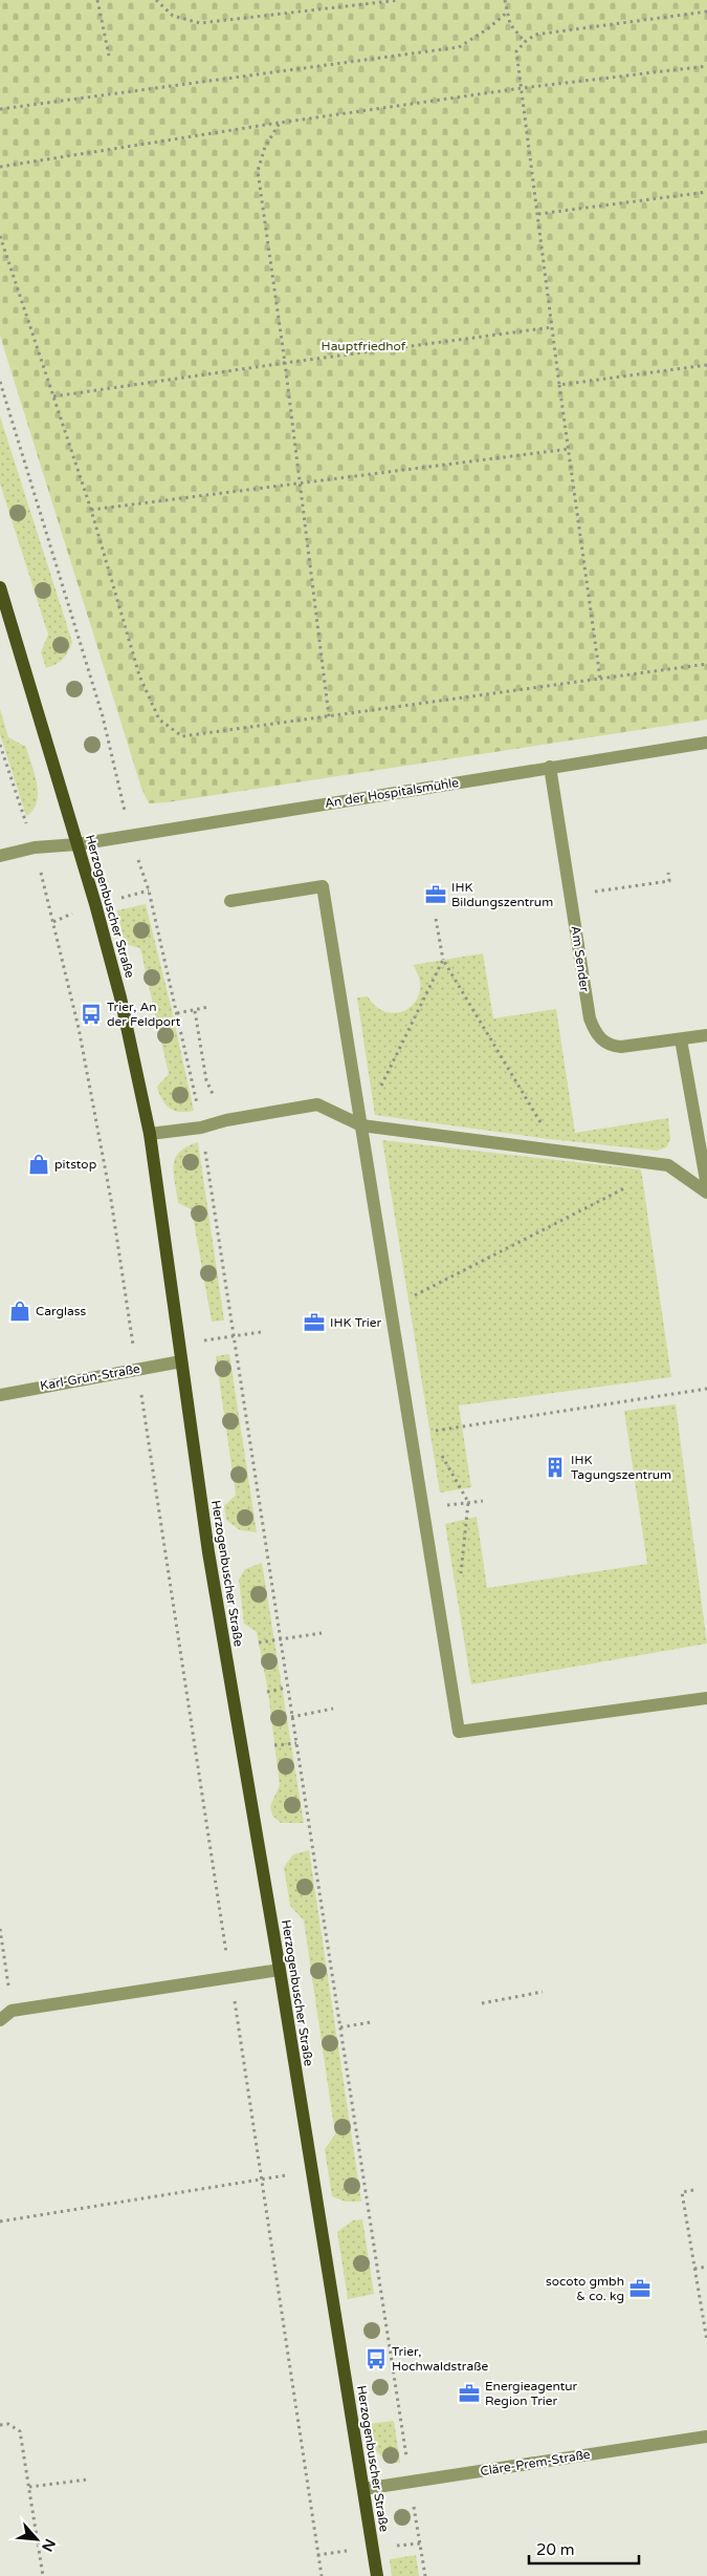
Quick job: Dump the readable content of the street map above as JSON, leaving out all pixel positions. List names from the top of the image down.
{
  "streets": {
    "main road": ["Herzogenbuscher Straße"],
    "street": [
      "An der Hospitalsmühle",
      "Am Sender",
      "Karl-Grün-Straße",
      "Cläre-Prem-Straße"
    ]
  },
  "crossings": [
    ["An der Hospitalsmühle", "Herzogenbuscher Straße"],
    ["An der Hospitalsmühle", "Am Sender"],
    ["Herzogenbuscher Straße", "Karl-Grün-Straße"],
    ["Herzogenbuscher Straße", "Cläre-Prem-Straße"]
  ],
  "parks": ["Hauptfriedhof"],
  "places": {
    "office": [
      "IHK Bildungszentrum",
      "IHK Trier",
      "socoto gmbh & co. kg",
      "Energieagentur Region Trier"
    ],
    "bus stop": ["Trier, An der Feldport", "Trier, Hochwaldstraße"],
    "shop": ["pitstop", "Carglass"],
    "building": ["IHK Tagungszentrum"]
  },
  "scale_bar": "20 m",
  "north": "bottom right"
}
